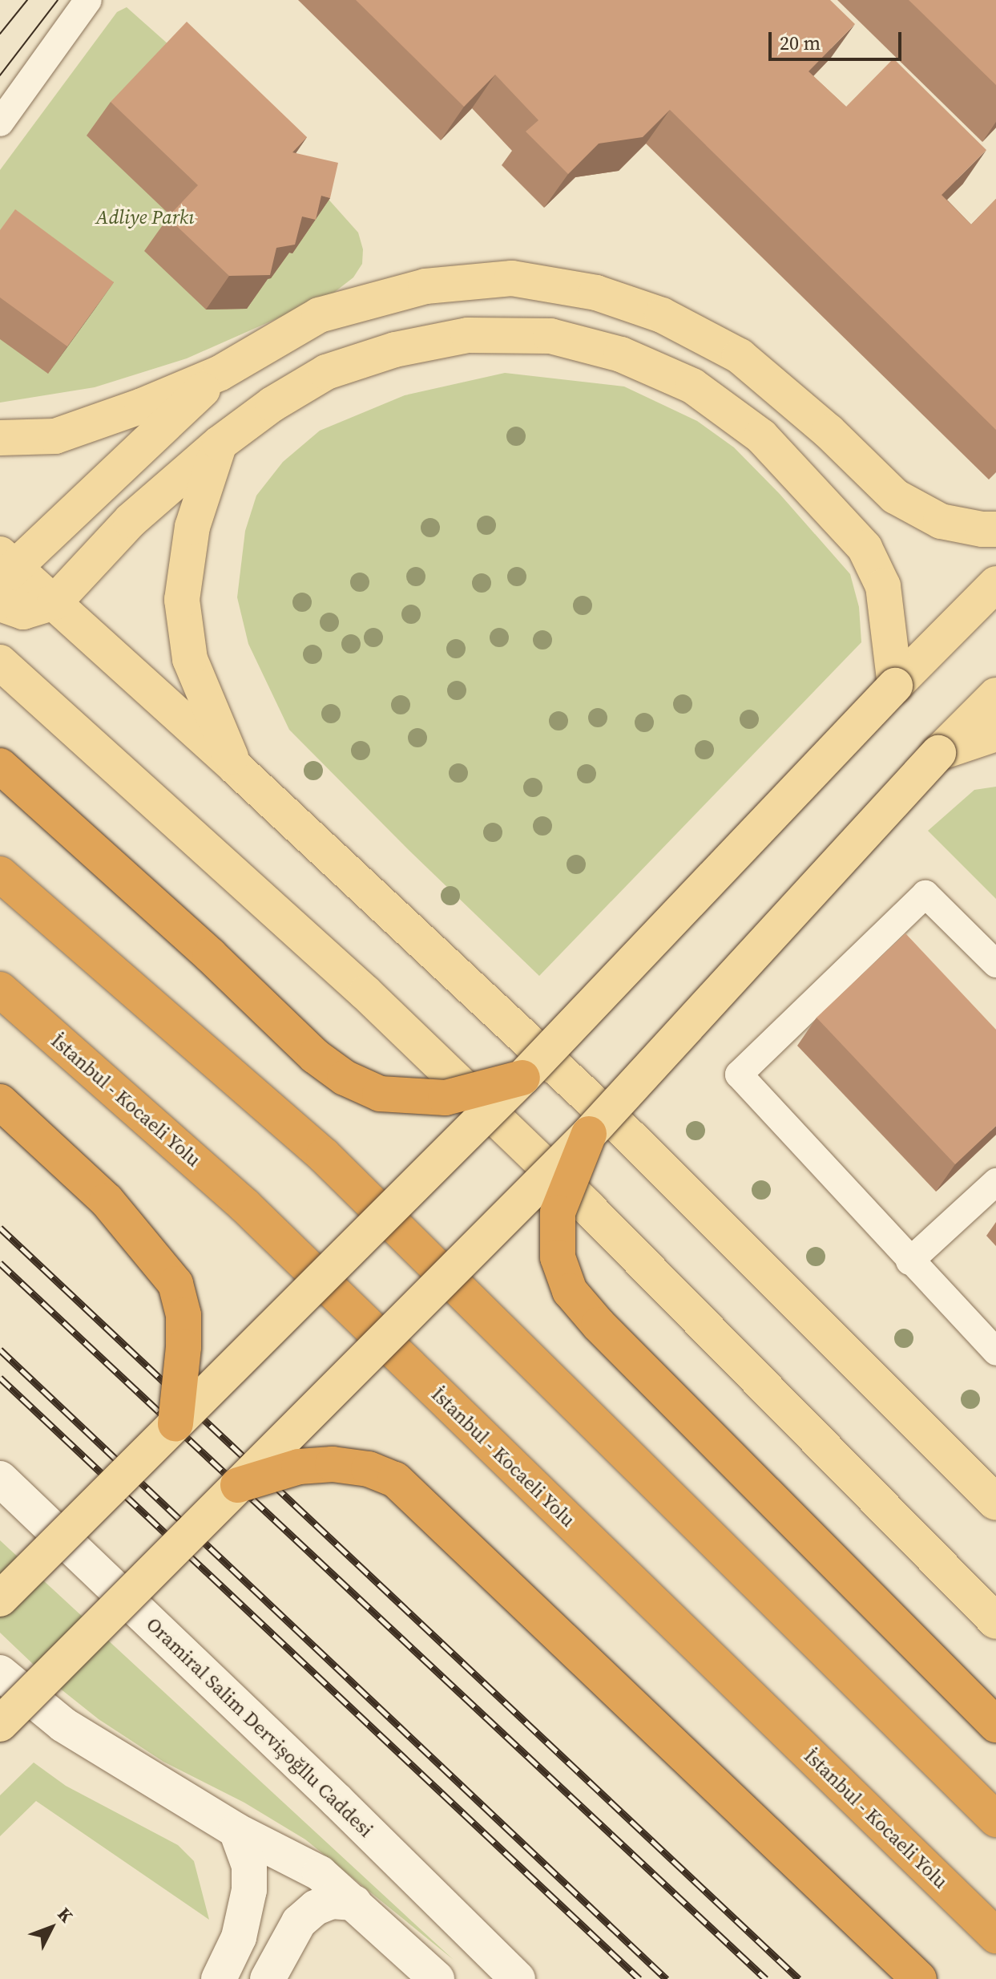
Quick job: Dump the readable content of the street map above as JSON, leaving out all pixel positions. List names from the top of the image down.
{
  "streets": {
    "highway": ["İstanbul - Kocaeli Yolu"],
    "main road": ["Oramiral Salim Dervişoğllu Caddesi"]
  },
  "parks": ["Adliye Parkı"],
  "scale_bar": "20 m",
  "north": "top right"
}
